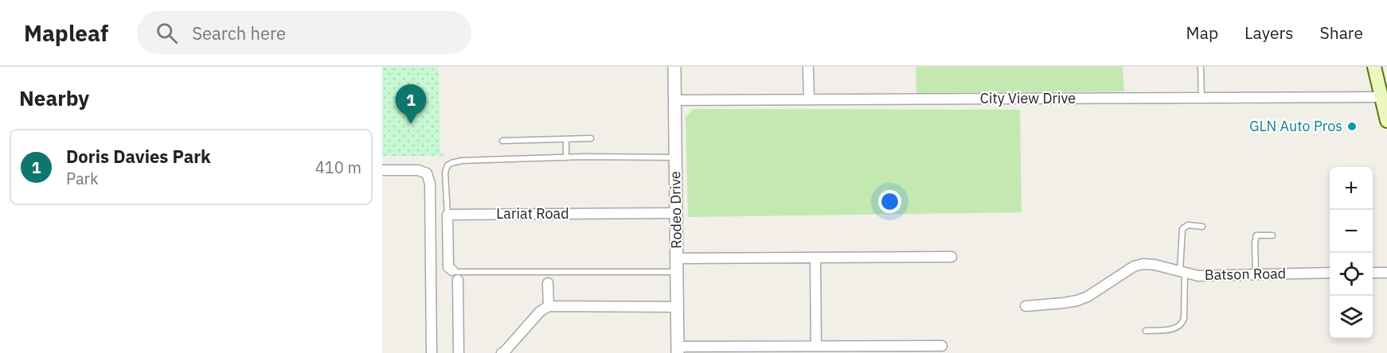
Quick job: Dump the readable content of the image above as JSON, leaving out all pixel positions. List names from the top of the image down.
{
  "streets": {
    "street": [
      "City View Drive",
      "Rodeo Drive",
      "Lariat Road",
      "Batson Road"
    ]
  },
  "crossings": [
    ["City View Drive", "Rodeo Drive"],
    ["Rodeo Drive", "Lariat Road"]
  ],
  "places": ["GLN Auto Pros"],
  "page": {
    "header": "Mapleaf",
    "search": "Search here",
    "nav": ["Map", "Layers", "Share"],
    "heading": "Nearby",
    "pins": "1",
    "list": [
      {
        "mark": "1",
        "name": "Doris Davies Park",
        "note": "Park",
        "value": "410 m"
      }
    ],
    "map_buttons": ["+", "−"]
  }
}
